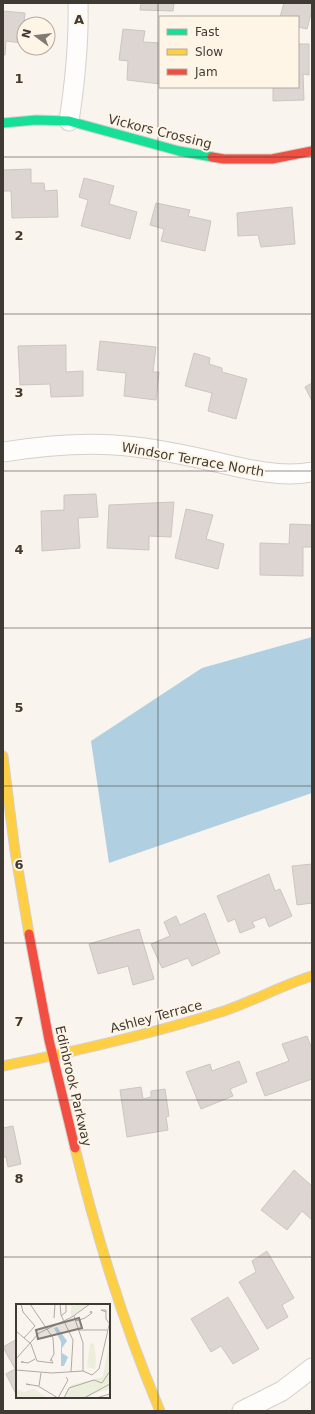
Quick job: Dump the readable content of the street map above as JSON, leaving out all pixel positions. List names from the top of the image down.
{
  "streets": {
    "street": [
      "Vickors Crossing",
      "Windsor Terrace North",
      "Ashley Terrace",
      "Edinbrook Parkway"
    ]
  },
  "crossings": [
    ["Ashley Terrace", "Edinbrook Parkway"]
  ],
  "legend": ["Fast", "Slow", "Jam"],
  "north": "left",
  "grid": {
    "columns": ["A"],
    "rows": [
      "1",
      "2",
      "3",
      "4",
      "5",
      "6",
      "7",
      "8"
    ]
  }
}
